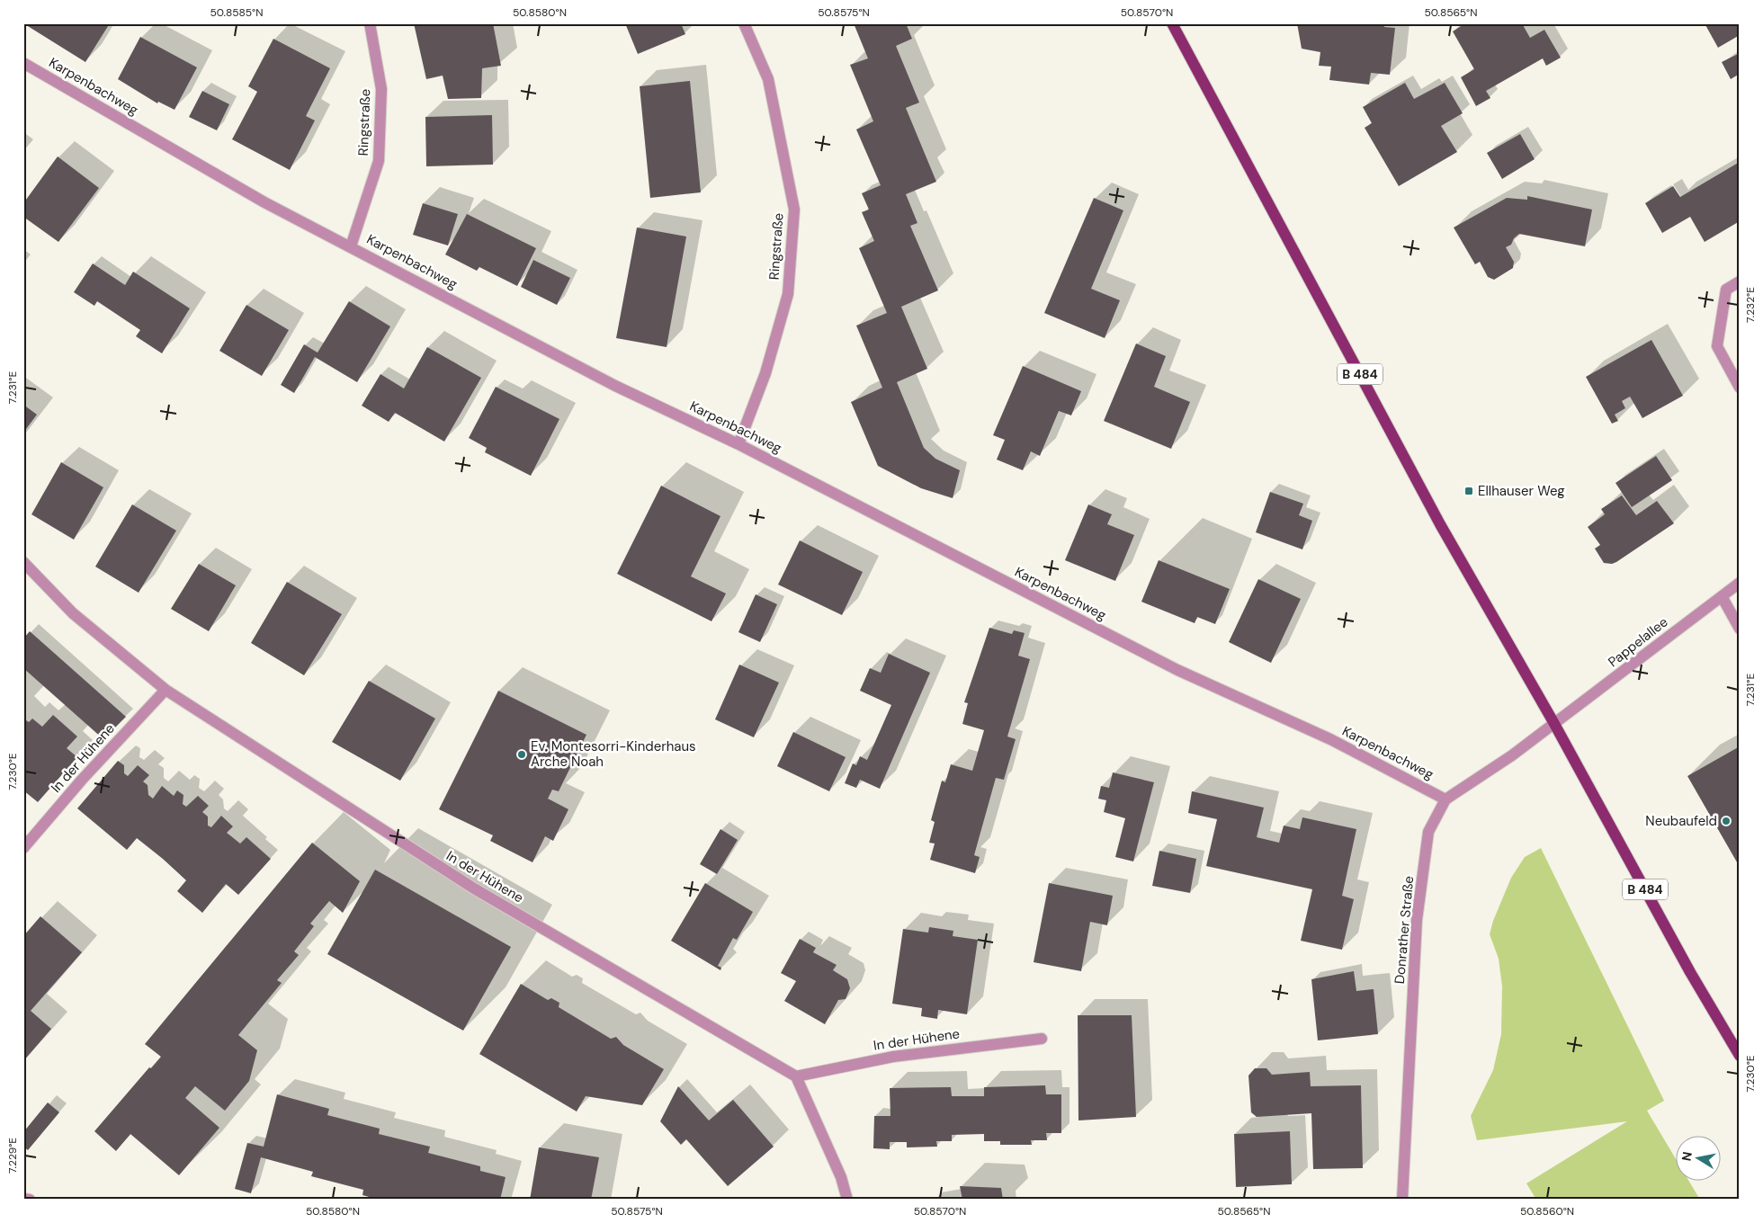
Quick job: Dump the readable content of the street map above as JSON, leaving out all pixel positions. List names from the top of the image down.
{
  "streets": {
    "main road": ["B 484"],
    "street": [
      "Karpenbachweg",
      "Ringstraße",
      "Pappelallee",
      "In der Hühene",
      "Donrather Straße"
    ]
  },
  "crossings": [
    ["Karpenbachweg", "Ringstraße"],
    ["Karpenbachweg", "Donrather Straße"],
    ["B 484", "Pappelallee"],
    ["B 484", "Donrather Straße"],
    ["Pappelallee", "Donrather Straße"]
  ],
  "places": {
    "transit": ["Ellhauser Weg"],
    "other": ["Ev. Montesorri-Kinderhaus Arche Noah", "Neubaufeld"]
  },
  "north": "left",
  "coordinates": [
    "50.8585°N",
    "50.8580°N",
    "50.8575°N",
    "50.8570°N",
    "50.8565°N",
    "7.232°E",
    "7.231°E",
    "7.230°E",
    "7.229°E",
    "50.8560°N"
  ]
}
